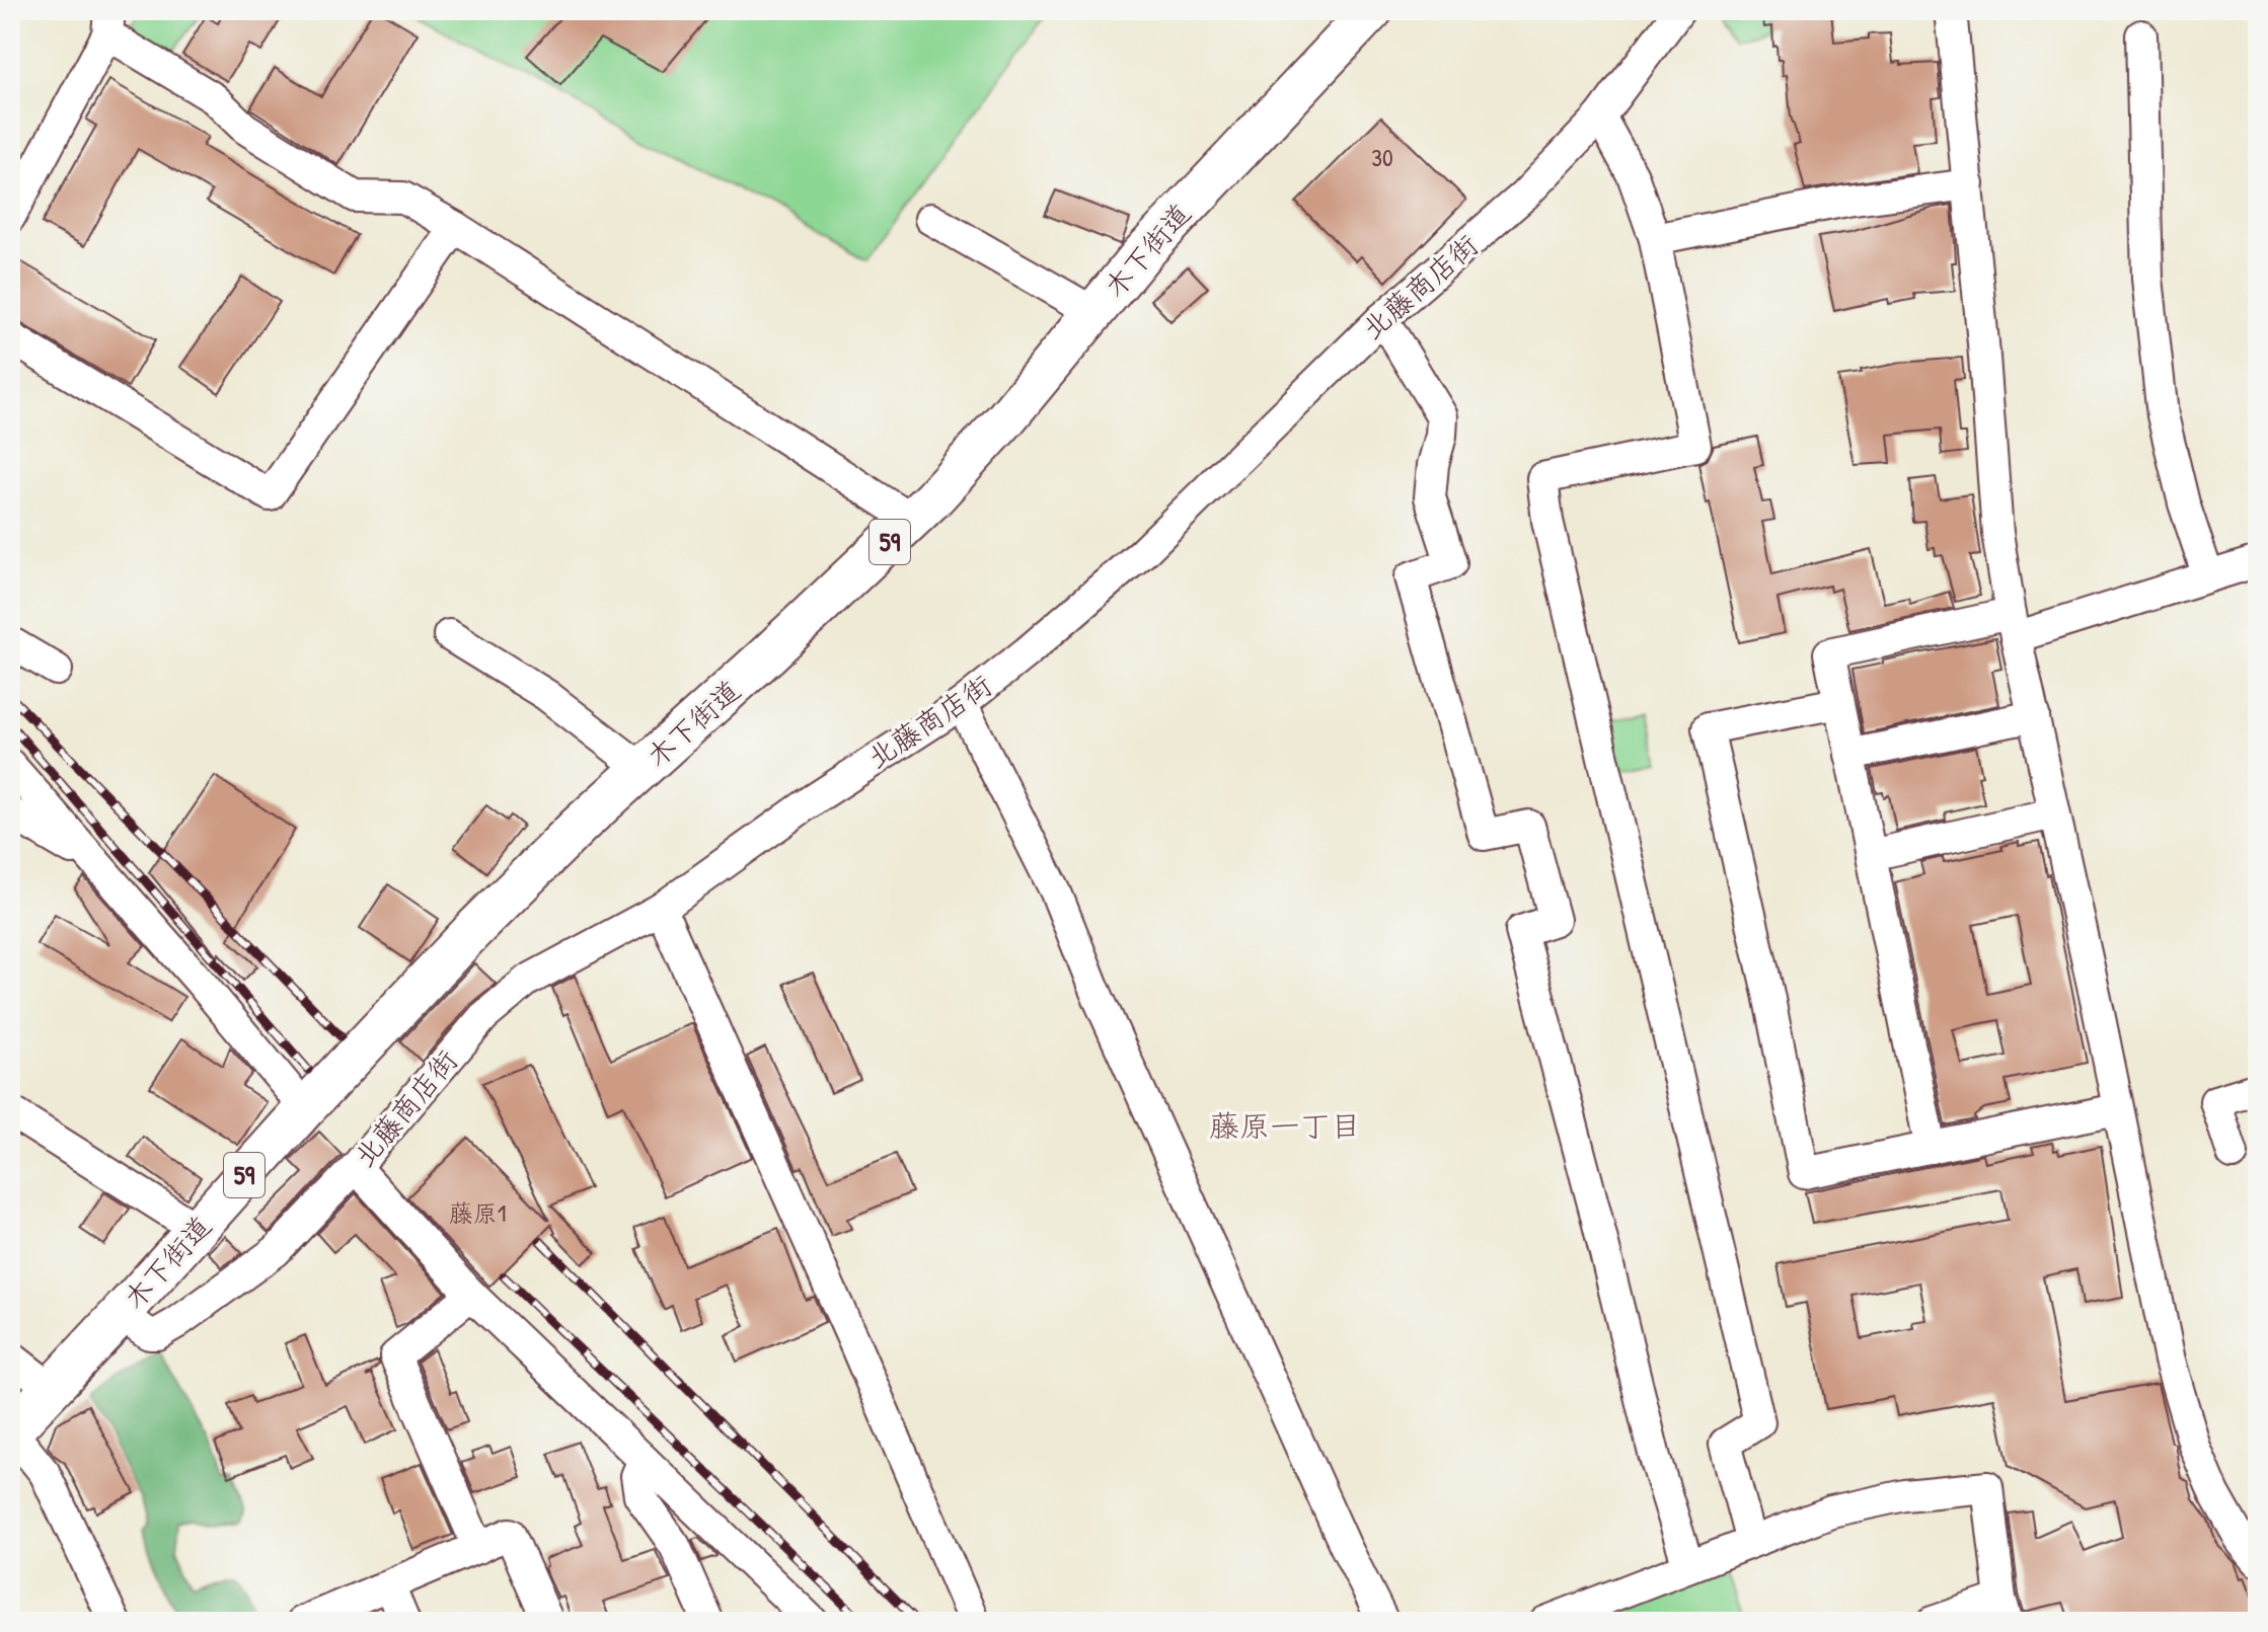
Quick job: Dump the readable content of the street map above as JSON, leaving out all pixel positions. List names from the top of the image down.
{
  "streets": {
    "main road": ["木下街道", "59"],
    "street": ["北藤商店街"]
  },
  "crossings": [
    ["木下街道", "北藤商店街"]
  ],
  "districts": ["藤原一丁目"],
  "house_numbers": ["30", "藤原1"]
}
